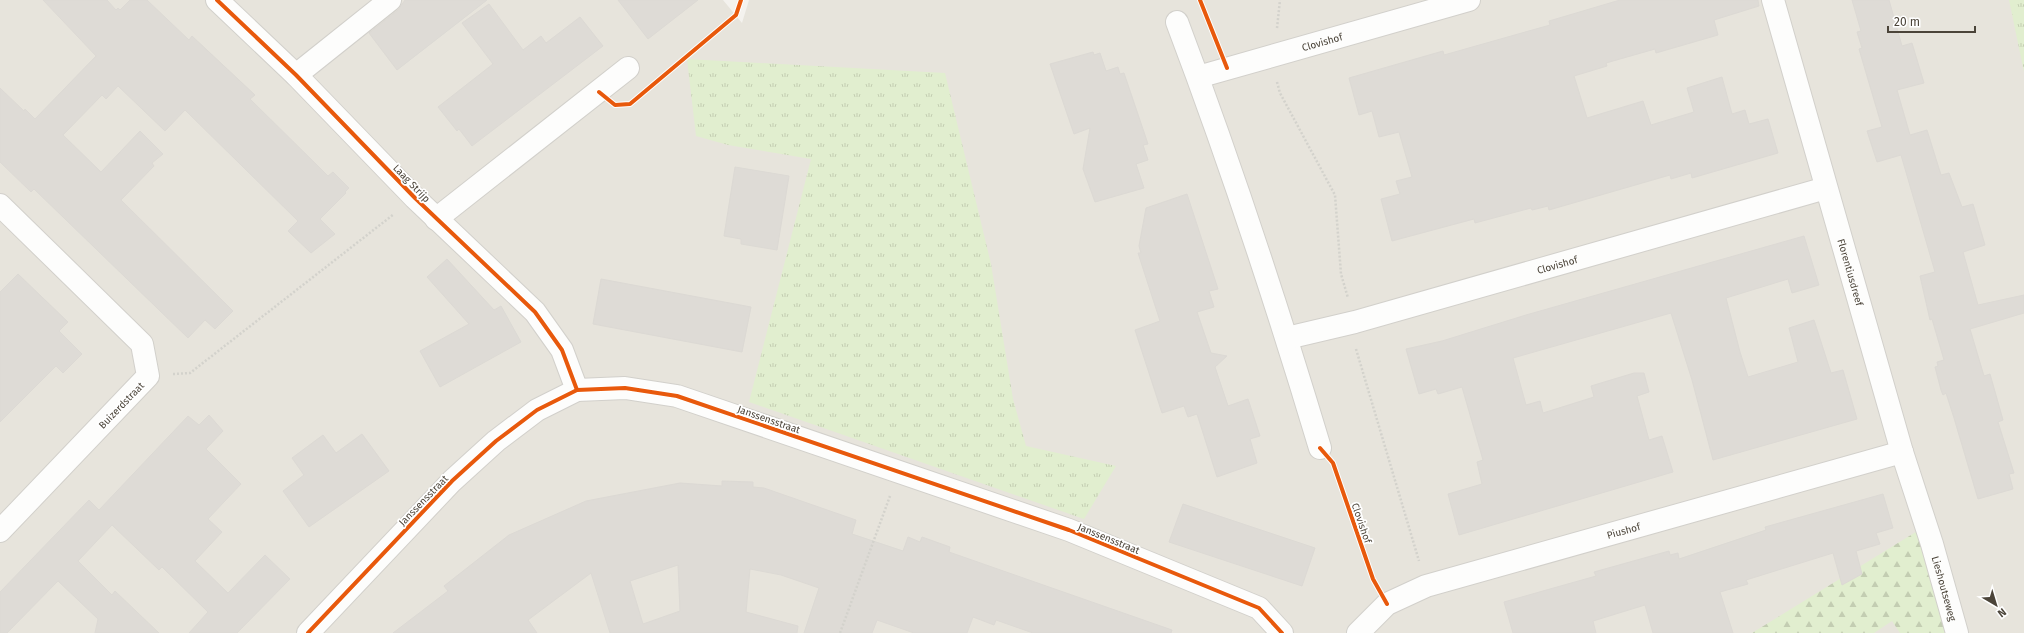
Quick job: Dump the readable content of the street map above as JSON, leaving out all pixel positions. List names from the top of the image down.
{
  "streets": {
    "street": [
      "Clovishof",
      "Laag Strijp",
      "Florentiusdreef",
      "Buizerdstraat",
      "Janssensstraat",
      "Piushof",
      "Lieshoutseweg"
    ]
  },
  "crossings": [
    ["Clovishof", "Florentiusdreef"],
    ["Laag Strijp", "Janssensstraat"],
    ["Florentiusdreef", "Piushof"],
    ["Florentiusdreef", "Lieshoutseweg"]
  ],
  "scale_bar": "20 m",
  "north": "bottom right"
}
